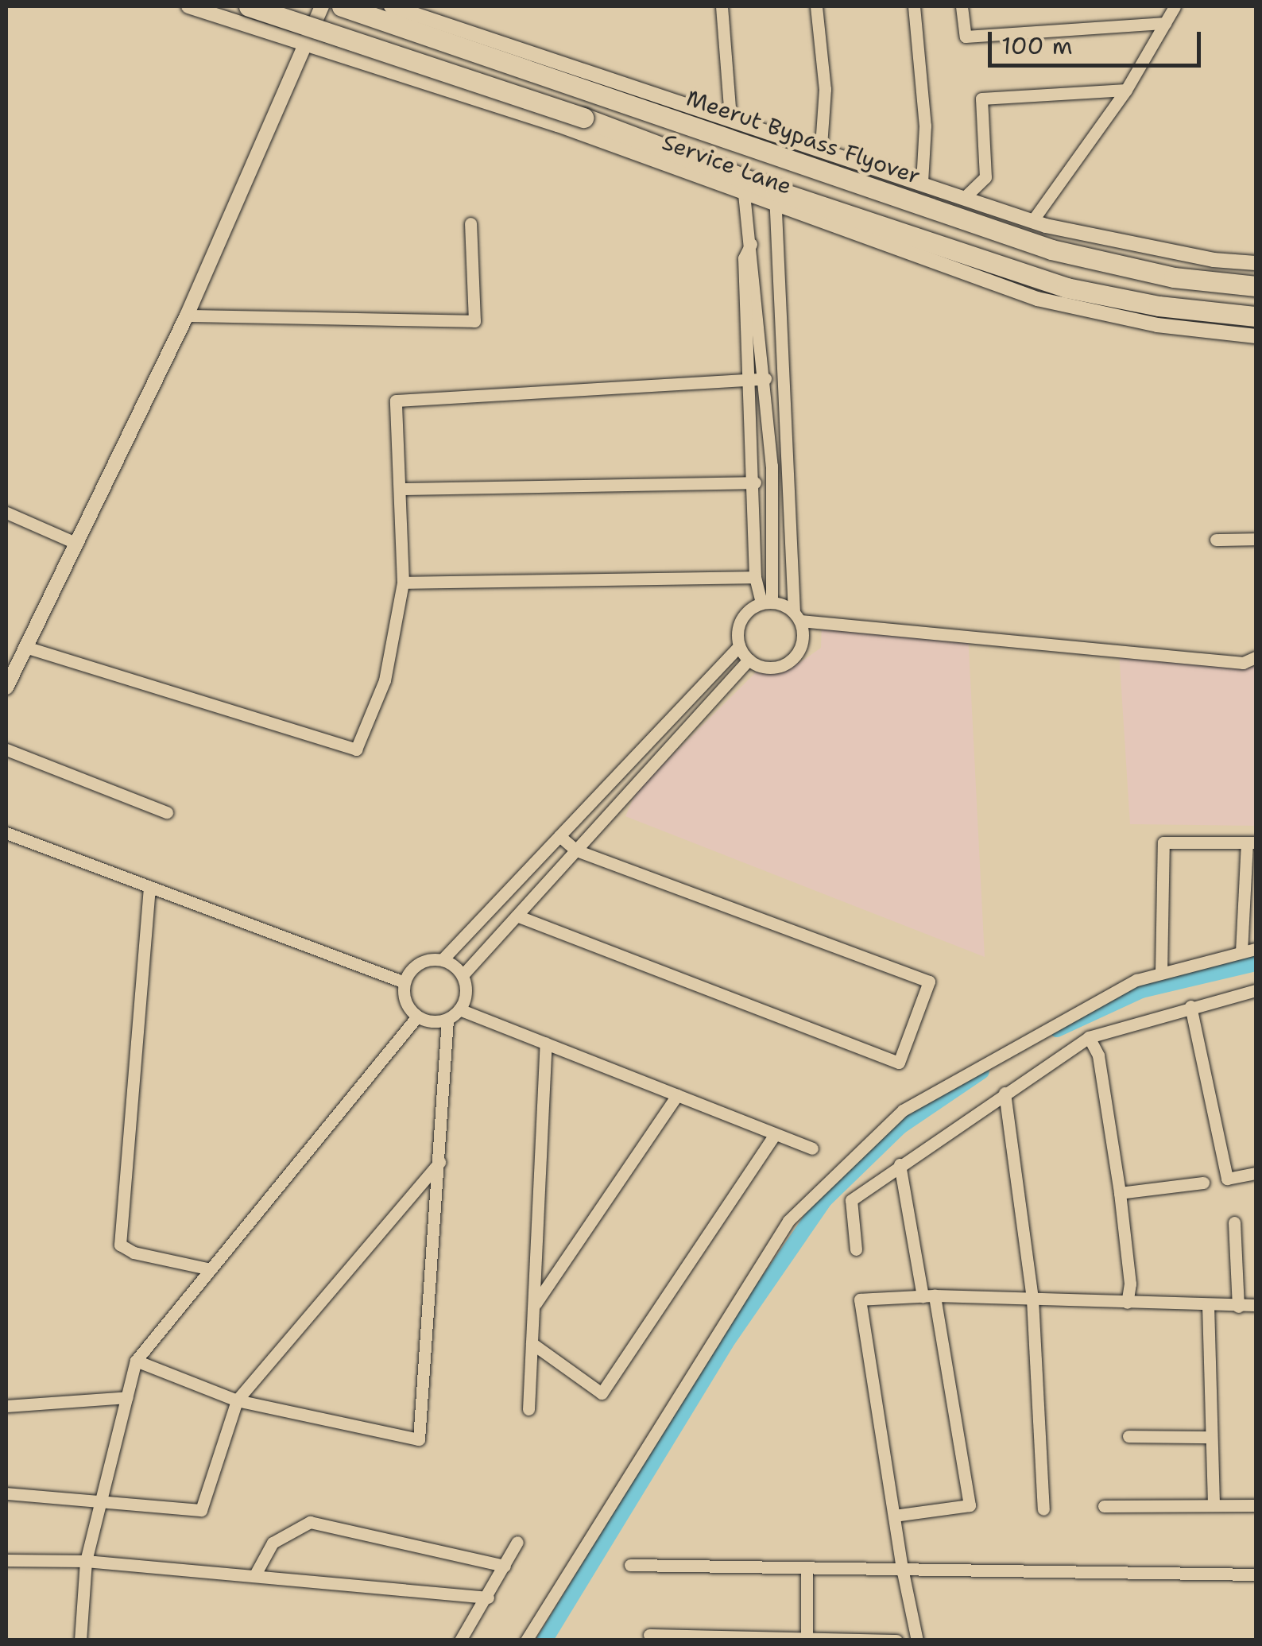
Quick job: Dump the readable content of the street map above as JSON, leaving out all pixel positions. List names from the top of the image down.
{
  "streets": {
    "highway": ["Meerut Bypass Flyover"],
    "street": ["Service Lane"]
  },
  "crossings": [
    ["Meerut Bypass Flyover", "Service Lane"]
  ],
  "scale_bar": "100 m"
}
